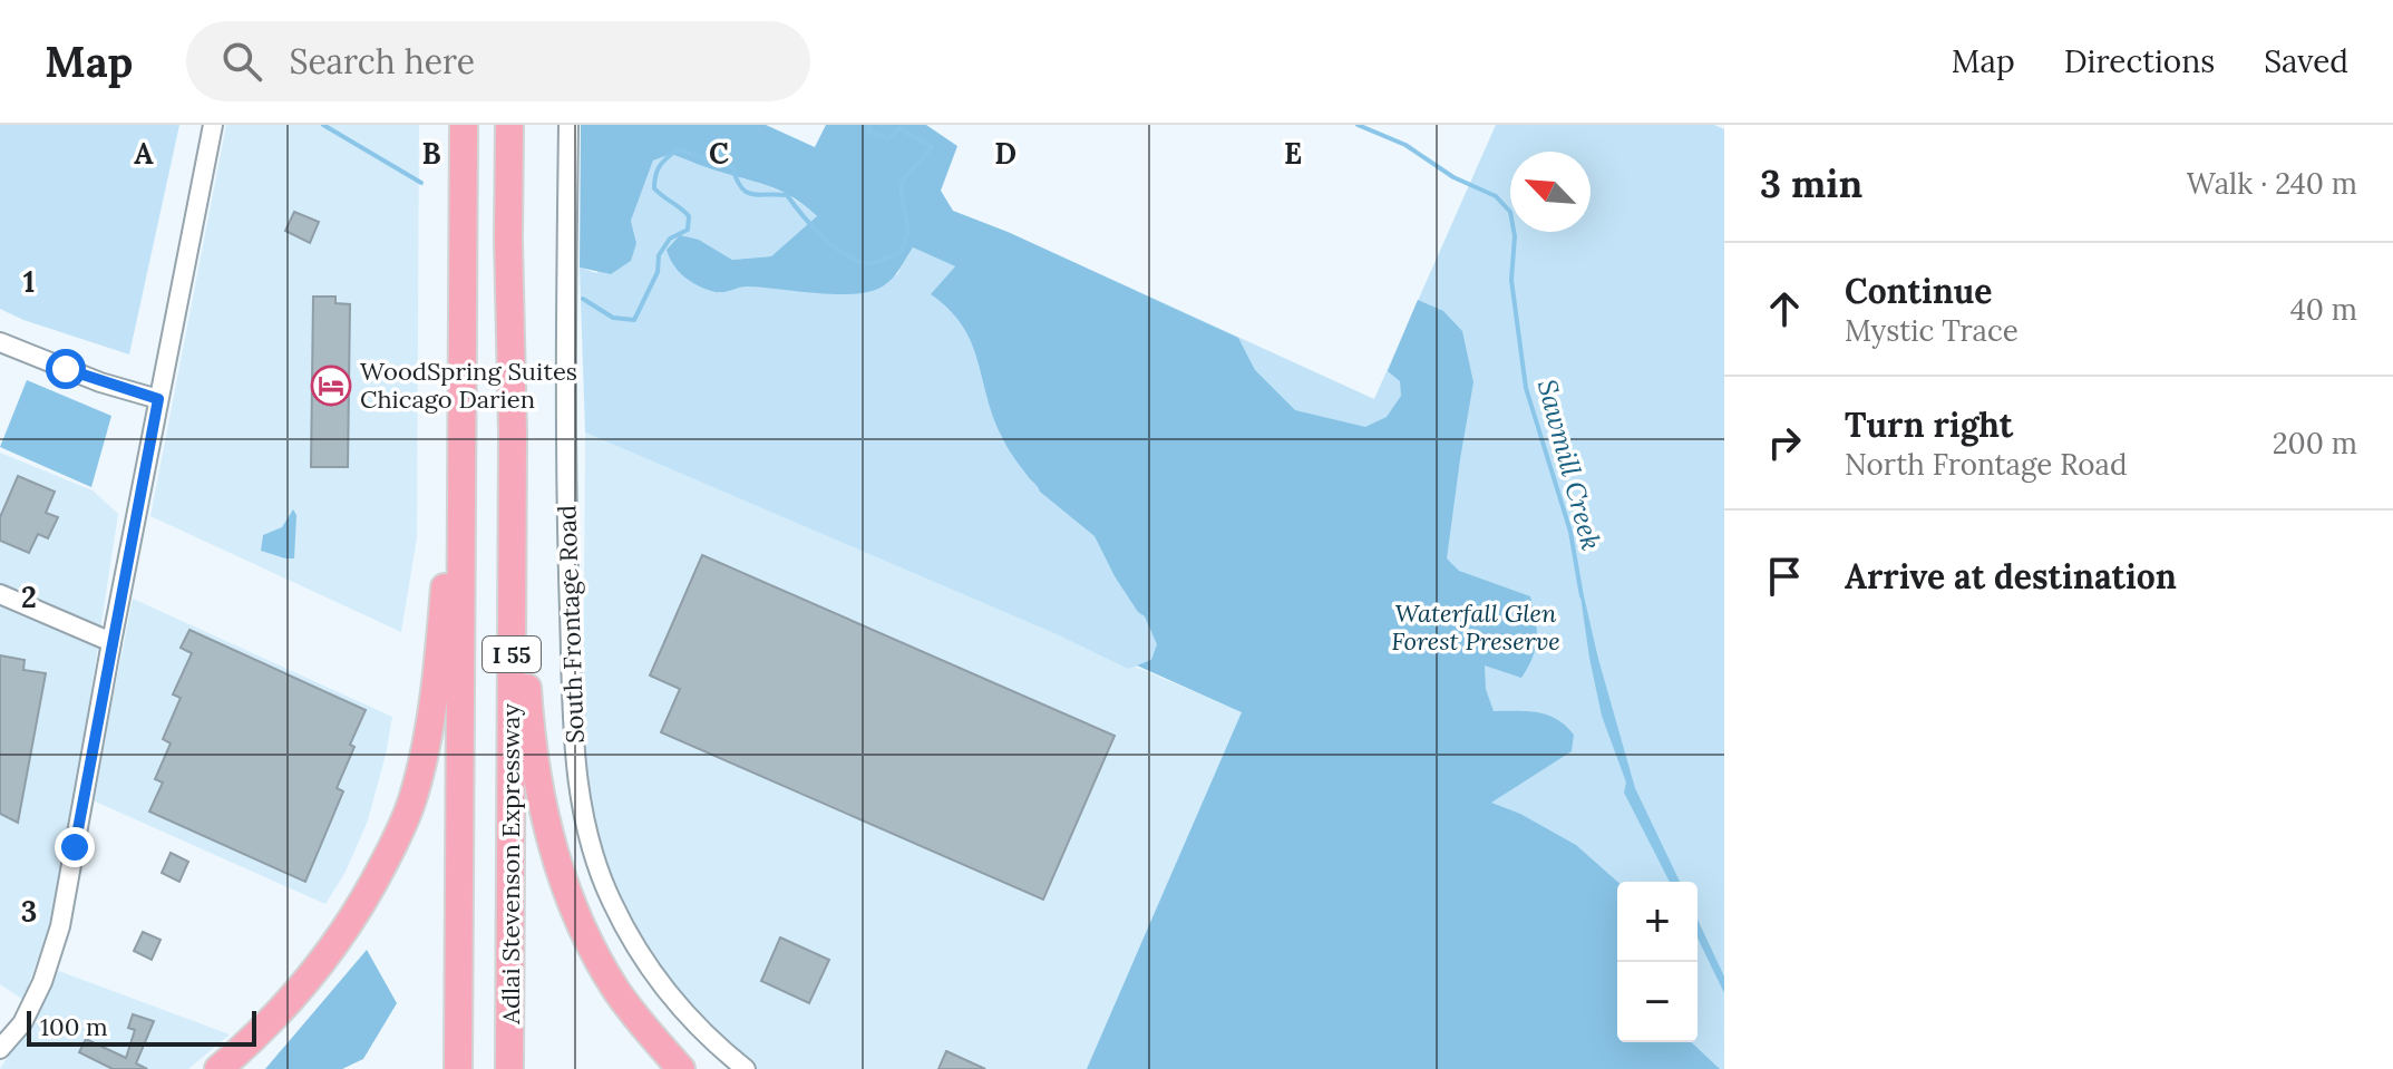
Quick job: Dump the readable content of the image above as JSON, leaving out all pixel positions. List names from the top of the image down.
{
  "streets": {
    "highway": ["I 55", "Adlai Stevenson Expressway"],
    "street": ["South Frontage Road"]
  },
  "water": ["Sawmill Creek"],
  "parks": ["Waterfall Glen Forest Preserve"],
  "places": {
    "hotel": ["WoodSpring Suites Chicago Darien"]
  },
  "scale_bar": "100 m",
  "north": "top left",
  "page": {
    "header": "Map",
    "search": "Search here",
    "nav": ["Map", "Directions", "Saved"],
    "heading": ["3 min", "Walk · 240 m"],
    "list": [
      ["Continue", "Mystic Trace", "40 m"],
      ["Turn right", "North Frontage Road", "200 m"],
      "Arrive at destination"
    ],
    "map_buttons": ["+", "−"],
    "scale": "100 m"
  },
  "grid": {
    "columns": [
      "A",
      "B",
      "C",
      "D",
      "E"
    ],
    "rows": ["1", "2", "3"]
  }
}
